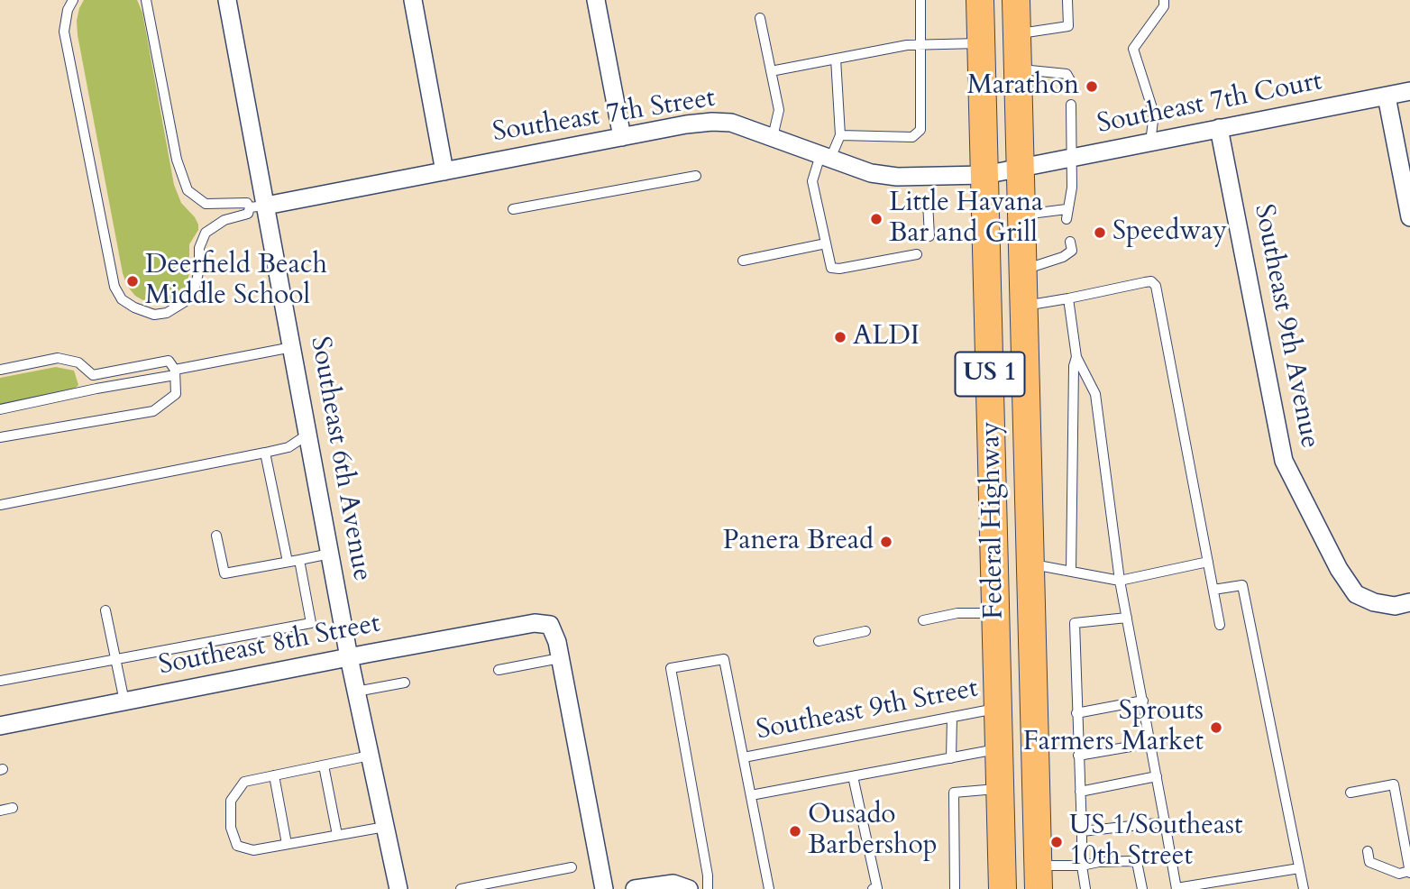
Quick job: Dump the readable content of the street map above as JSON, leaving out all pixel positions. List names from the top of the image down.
{
  "streets": {
    "main road": ["US 1", "Federal Highway"],
    "street": [
      "Southeast 7th Court",
      "Southeast 7th Street",
      "Southeast 9th Avenue",
      "Southeast 6th Avenue",
      "Southeast 8th Street"
    ],
    "lane": ["Southeast 9th Street"]
  },
  "crossings": [
    ["Southeast 7th Court", "Southeast 7th Street"],
    ["Southeast 7th Court", "Southeast 9th Avenue"],
    ["Southeast 7th Court", "Federal Highway"],
    ["Southeast 7th Street", "Southeast 6th Avenue"],
    ["Southeast 7th Street", "Federal Highway"],
    ["Southeast 6th Avenue", "Southeast 8th Street"],
    ["Federal Highway", "Southeast 9th Street"]
  ],
  "places": [
    "Marathon",
    "Little Havana Bar and Grill",
    "Speedway",
    "Deerfield Beach Middle School",
    "ALDI",
    "Panera Bread",
    "Sprouts Farmers Market",
    "Ousado Barbershop",
    "US 1/Southeast 10th Street"
  ]
}
